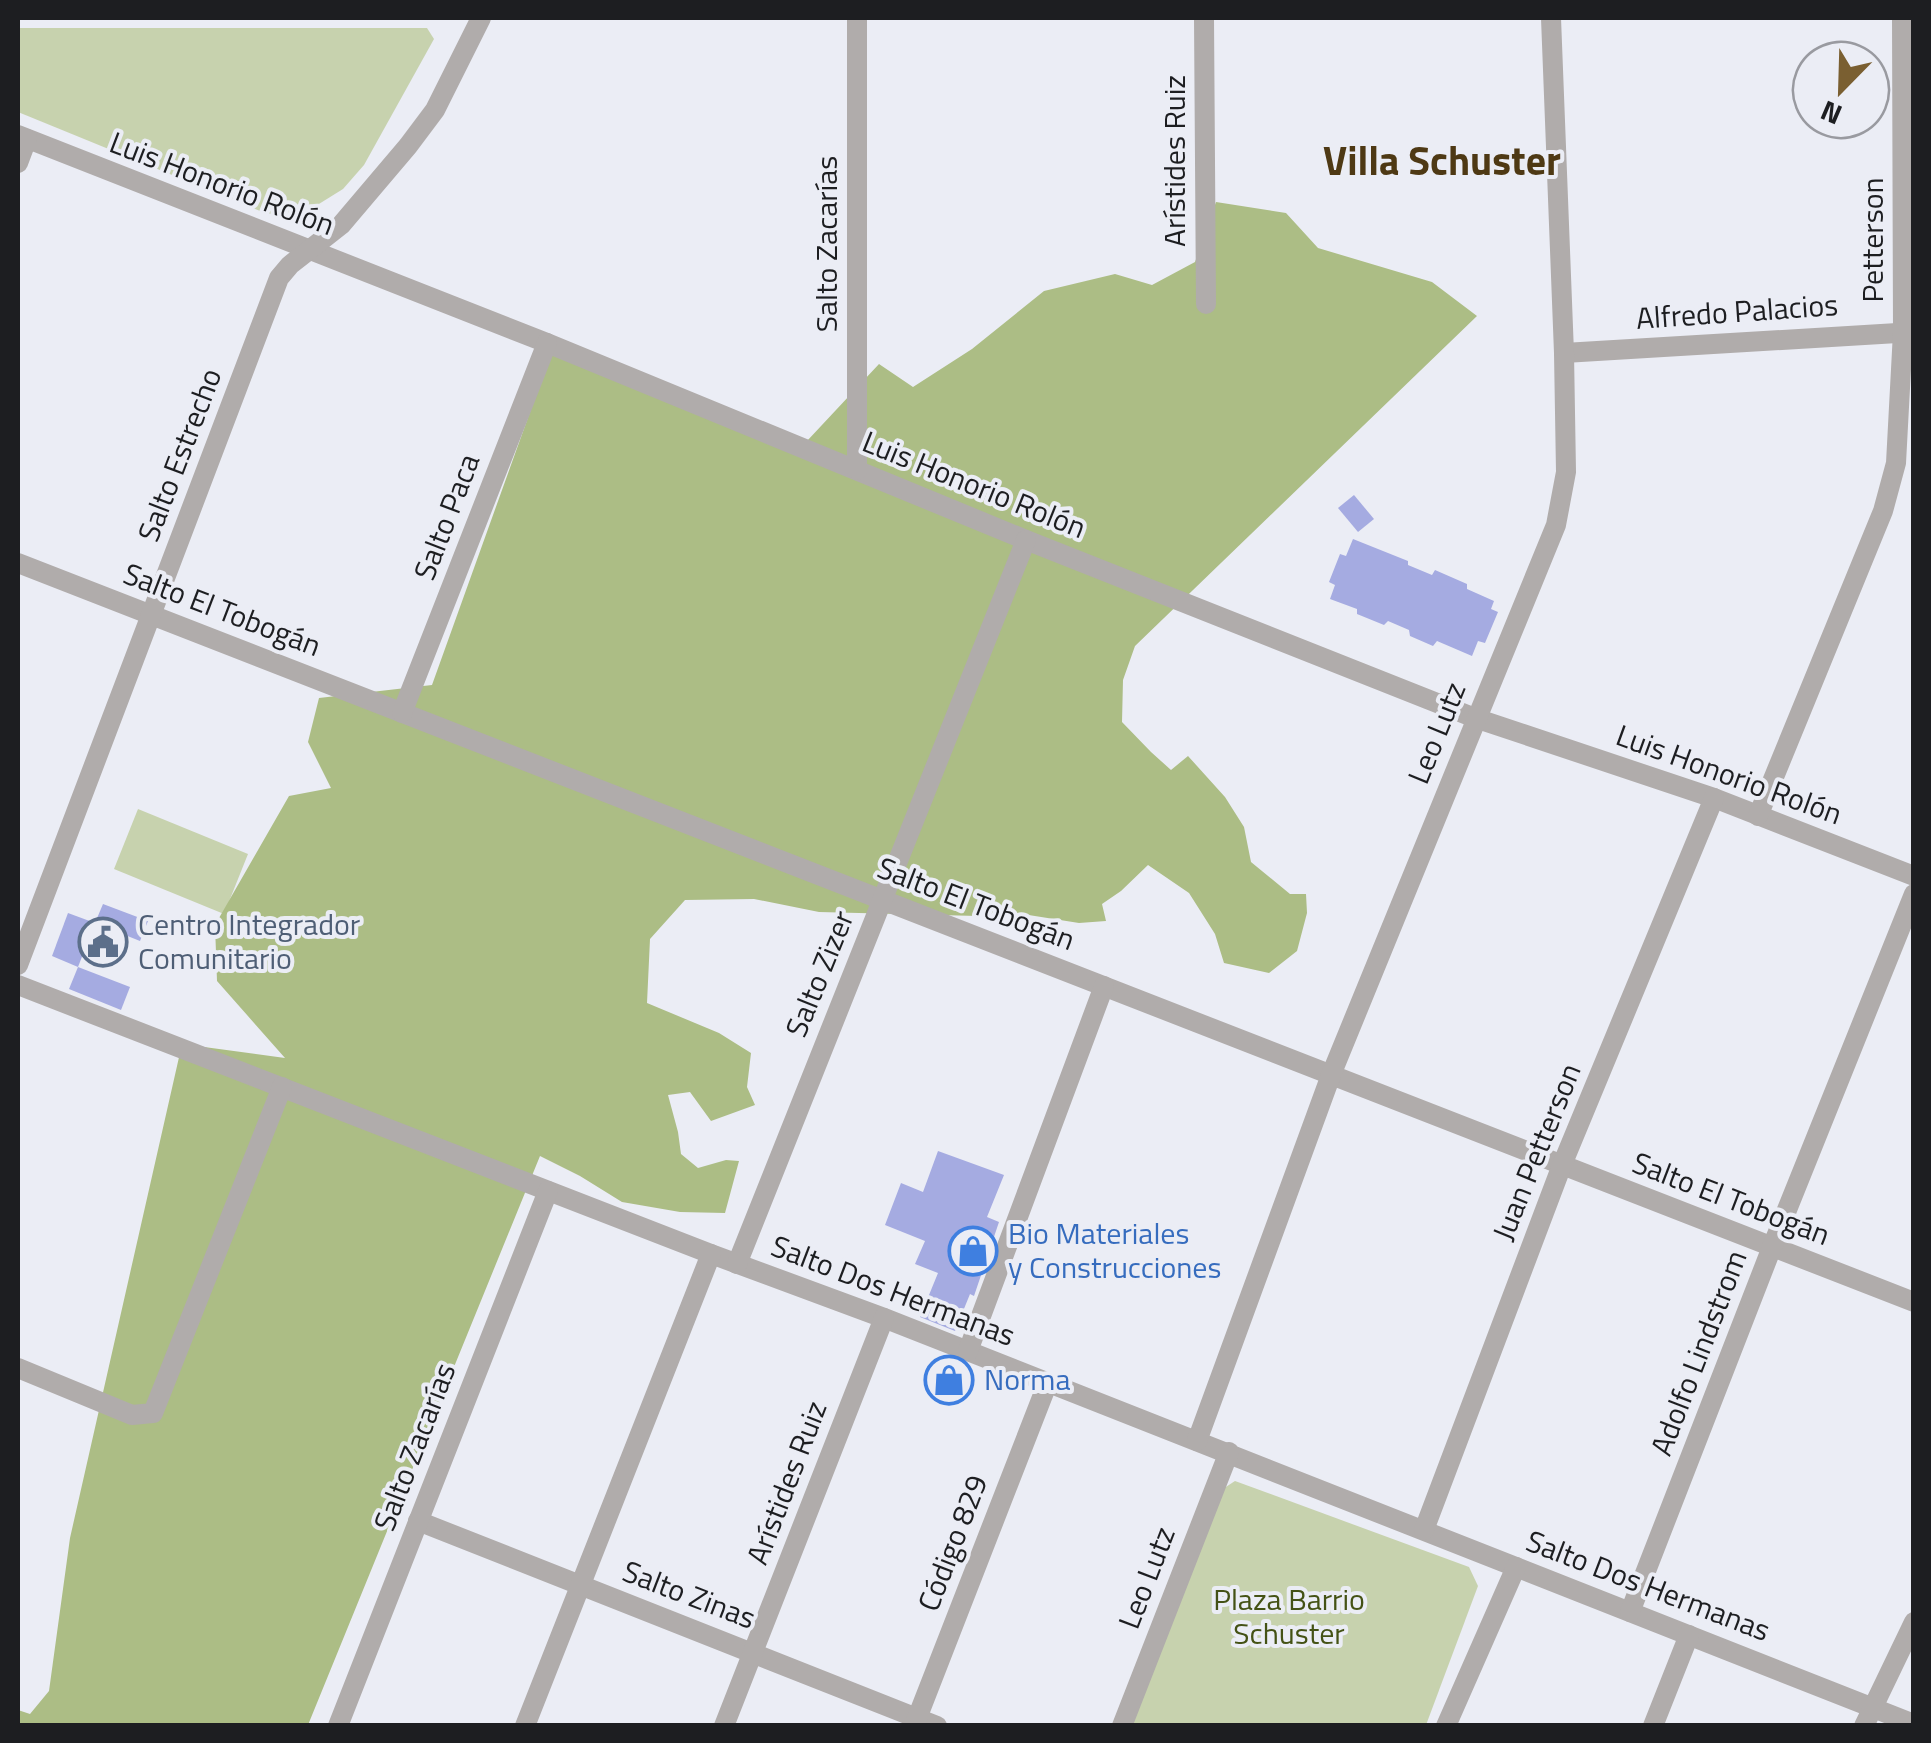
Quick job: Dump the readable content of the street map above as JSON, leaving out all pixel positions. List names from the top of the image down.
{
  "streets": {
    "street": [
      "Arístides Ruiz",
      "Luis Honorio Rolón",
      "Petterson",
      "Salto Zacarías",
      "Alfredo Palacios",
      "Salto Estrecho",
      "Salto Paca",
      "Salto El Tobogán",
      "Leo Lutz",
      "Salto Zizer",
      "Juan Petterson",
      "Salto Dos Hermanas",
      "Adolfo Lindstrom",
      "Código 829",
      "Salto Zinas"
    ]
  },
  "crossings": [
    ["Arístides Ruiz", "Salto Dos Hermanas"],
    ["Arístides Ruiz", "Salto Zinas"],
    ["Luis Honorio Rolón", "Salto Zacarías"],
    ["Luis Honorio Rolón", "Salto Estrecho"],
    ["Luis Honorio Rolón", "Salto Paca"],
    ["Luis Honorio Rolón", "Leo Lutz"],
    ["Luis Honorio Rolón", "Salto Zizer"],
    ["Luis Honorio Rolón", "Juan Petterson"],
    ["Petterson", "Alfredo Palacios"],
    ["Salto Zacarías", "Salto Dos Hermanas"],
    ["Salto Zacarías", "Salto Zinas"],
    ["Alfredo Palacios", "Leo Lutz"],
    ["Salto Estrecho", "Salto El Tobogán"],
    ["Salto Paca", "Salto El Tobogán"],
    ["Salto El Tobogán", "Leo Lutz"],
    ["Salto El Tobogán", "Salto Zizer"],
    ["Salto El Tobogán", "Juan Petterson"],
    ["Salto El Tobogán", "Adolfo Lindstrom"],
    ["Leo Lutz", "Salto Dos Hermanas"],
    ["Salto Zizer", "Salto Dos Hermanas"],
    ["Juan Petterson", "Salto Dos Hermanas"],
    ["Salto Dos Hermanas", "Adolfo Lindstrom"],
    ["Salto Dos Hermanas", "Código 829"],
    ["Código 829", "Salto Zinas"]
  ],
  "districts": ["Villa Schuster"],
  "parks": ["Plaza Barrio Schuster"],
  "places": {
    "public building": ["Centro Integrador Comunitario"],
    "shop": ["Bio Materiales y Construcciones", "Norma"]
  },
  "north": "bottom left"
}
